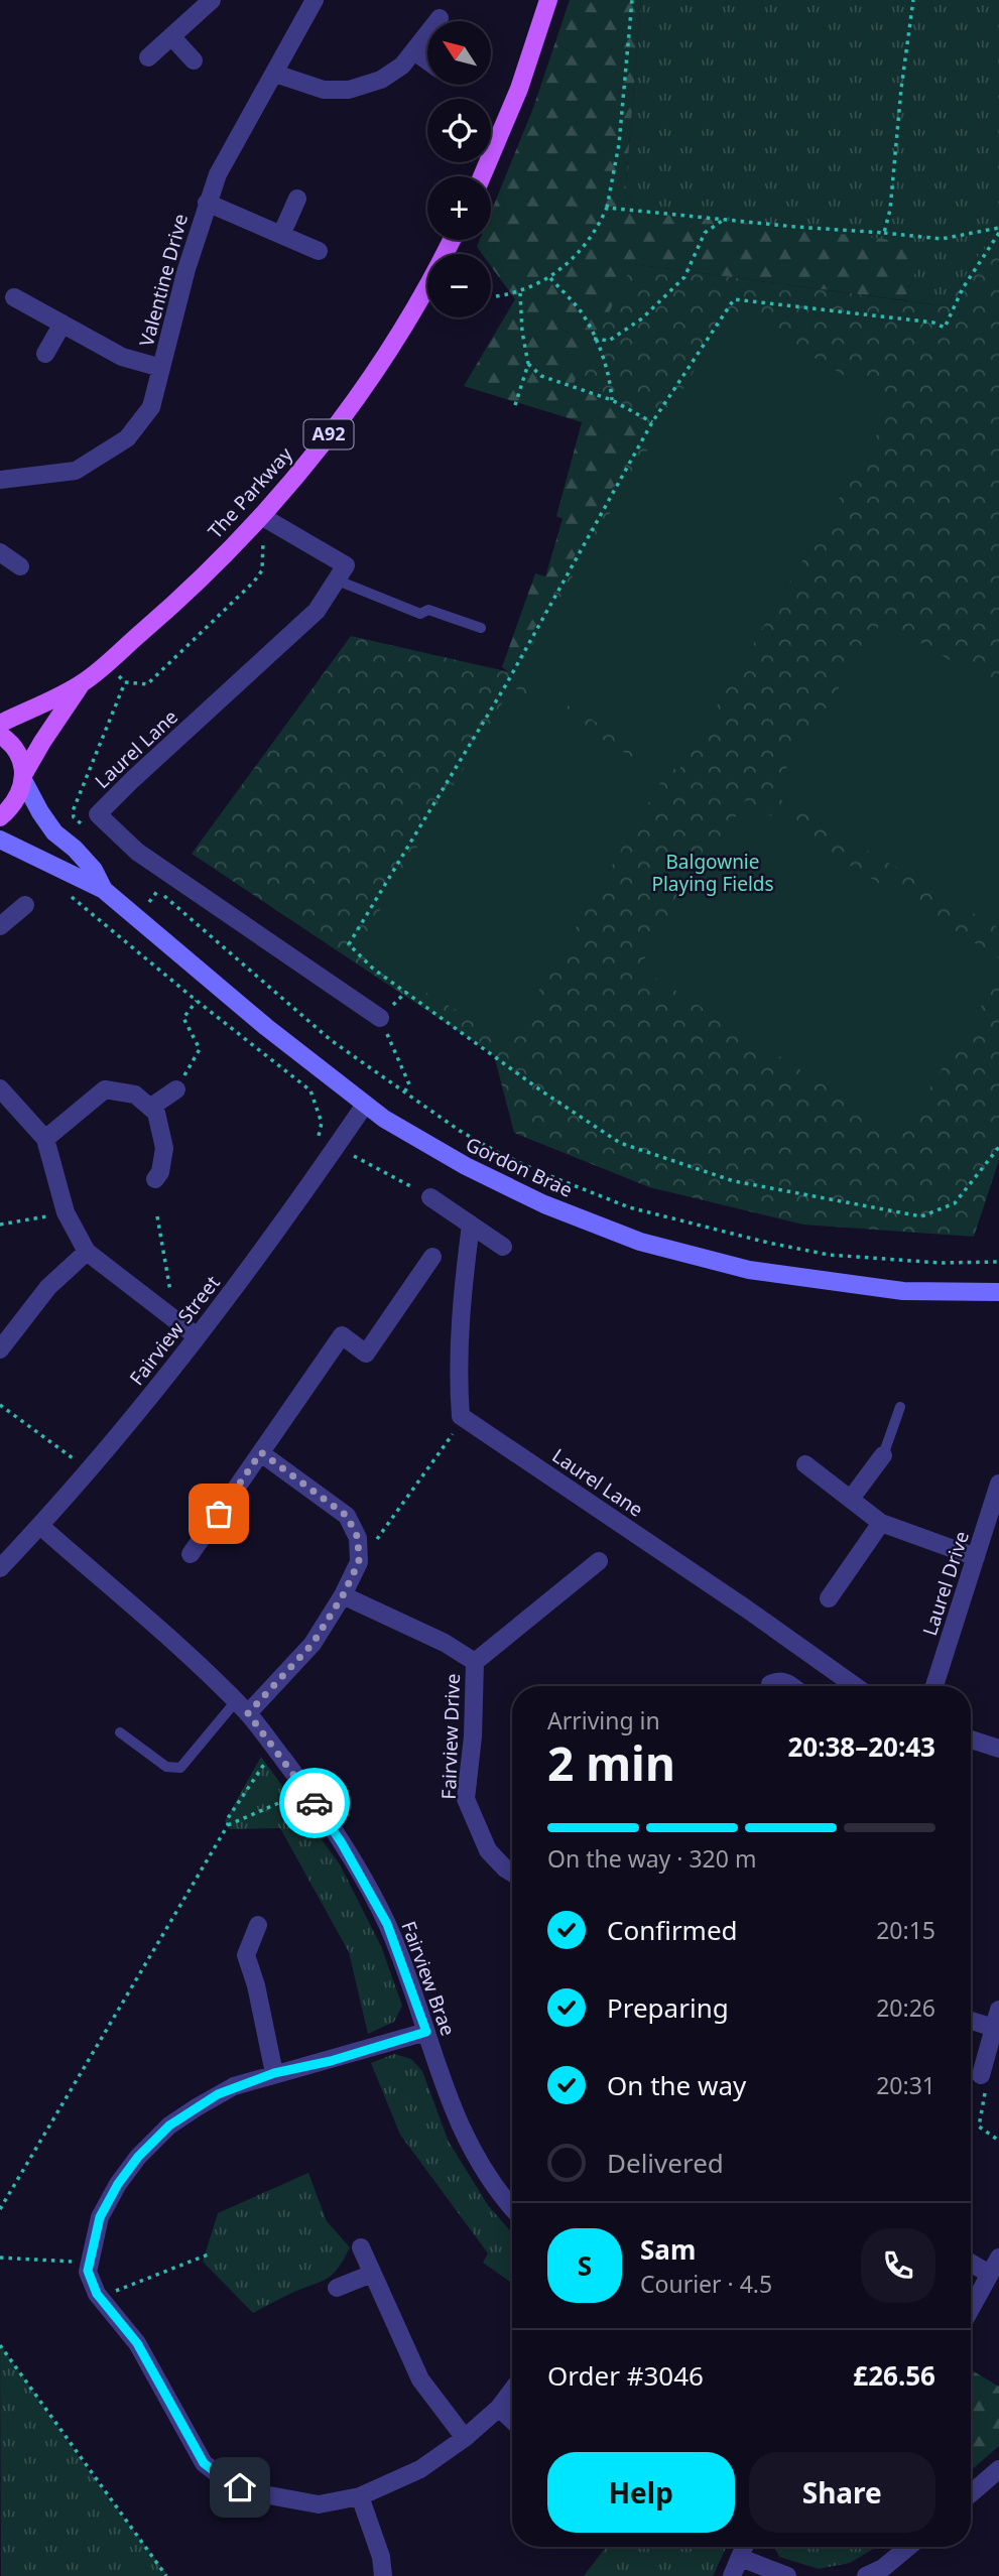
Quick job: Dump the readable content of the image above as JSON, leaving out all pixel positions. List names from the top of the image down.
{
  "streets": {
    "main road": ["A92", "The Parkway", "Gordon Brae"],
    "street": [
      "Valentine Drive",
      "Laurel Lane",
      "Fairview Street",
      "Laurel Drive",
      "Fairview Drive",
      "Fairview Brae"
    ]
  },
  "crossings": [
    ["A92", "The Parkway"],
    ["A92", "Gordon Brae"],
    ["The Parkway", "Gordon Brae"],
    ["Gordon Brae", "Fairview Street"],
    ["Fairview Street", "Fairview Brae"]
  ],
  "parks": ["Balgownie Playing Fields"],
  "north": "top left",
  "page": {
    "map_buttons": ["+", "−"],
    "heading": ["2 min", "Arriving in", "20:38–20:43"],
    "panel": [
      "Sam",
      "Courier · 4.5",
      "Order #3046",
      "£26.56"
    ],
    "bar": "On the way · 320 m",
    "list": [
      ["Confirmed", "20:15"],
      ["Preparing", "20:26"],
      ["On the way", "20:31"],
      "Delivered"
    ],
    "round": "S",
    "buttons": ["Help", "Share"]
  }
}
